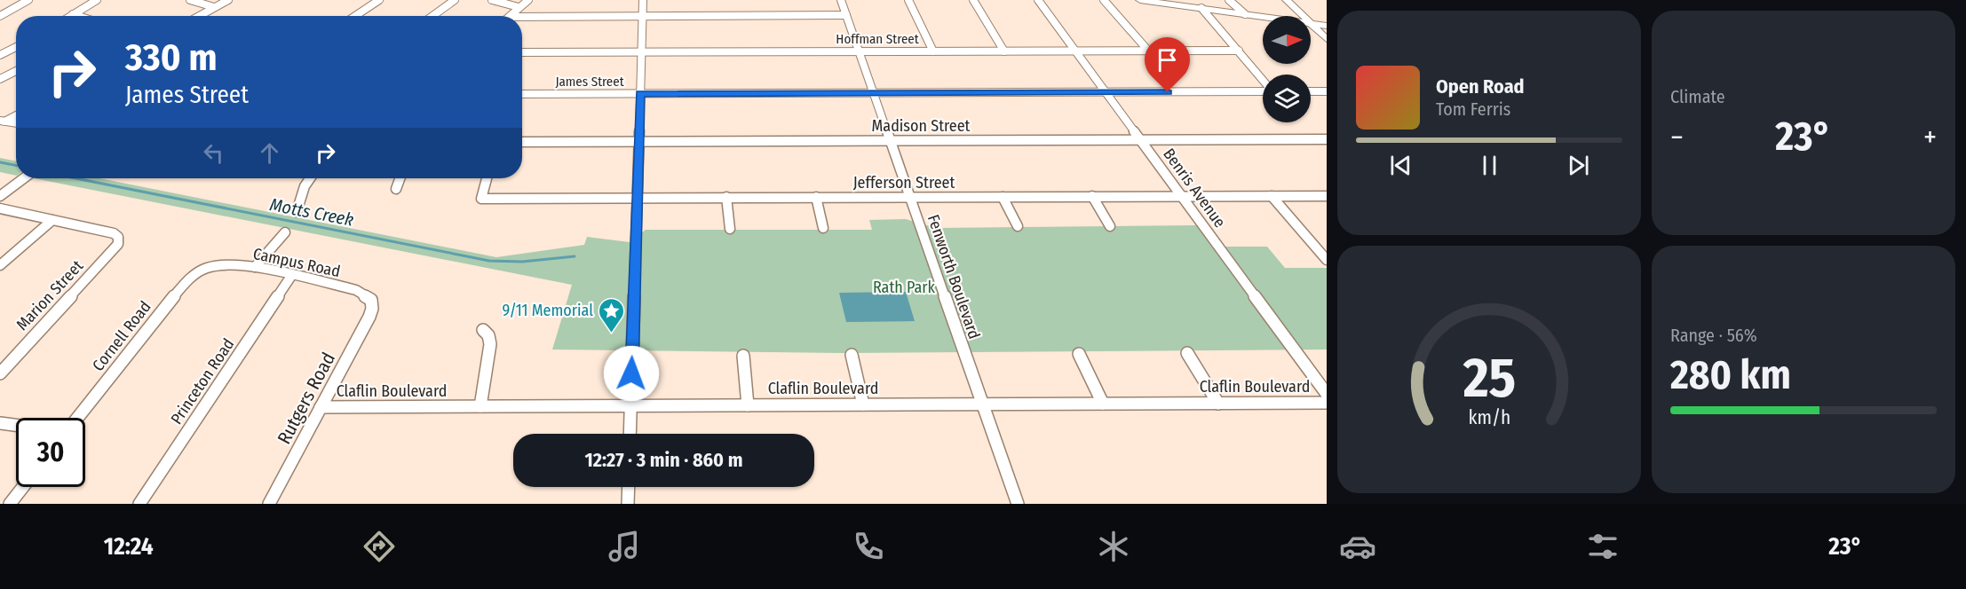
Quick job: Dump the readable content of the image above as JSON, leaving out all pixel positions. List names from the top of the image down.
{
  "streets": {
    "street": [
      "Hoffman Street",
      "James Street",
      "Madison Street",
      "Jefferson Street",
      "Benris Avenue",
      "Campus Road",
      "Fenworth Boulevard",
      "Marion Street",
      "Cornell Road",
      "Princeton Road",
      "Claflin Boulevard",
      "Rutgers Road"
    ]
  },
  "crossings": [
    ["Hoffman Street", "Benris Avenue"],
    ["Hoffman Street", "Fenworth Boulevard"],
    ["James Street", "Benris Avenue"],
    ["James Street", "Fenworth Boulevard"],
    ["Madison Street", "Benris Avenue"],
    ["Madison Street", "Fenworth Boulevard"],
    ["Jefferson Street", "Benris Avenue"],
    ["Jefferson Street", "Fenworth Boulevard"],
    ["Campus Road", "Cornell Road"],
    ["Campus Road", "Princeton Road"],
    ["Campus Road", "Rutgers Road"],
    ["Fenworth Boulevard", "Claflin Boulevard"],
    ["Claflin Boulevard", "Rutgers Road"]
  ],
  "water": ["Motts Creek"],
  "parks": ["Rath Park"],
  "places": {
    "place": ["9/11 Memorial"]
  },
  "north": "right",
  "page": {
    "tile": [
      "Climate",
      ["Range · 56%", "280 km"]
    ],
    "turn": ["330 m", "James Street"],
    "song": ["Open Road", "Tom Ferris"],
    "heat": ["−", "23°", "+"],
    "limit": "30",
    "trip": "12:27 · 3 min · 860 m",
    "tabs": ["12:24", "23°"],
    "gauge": ["25", "km/h"]
  }
}
